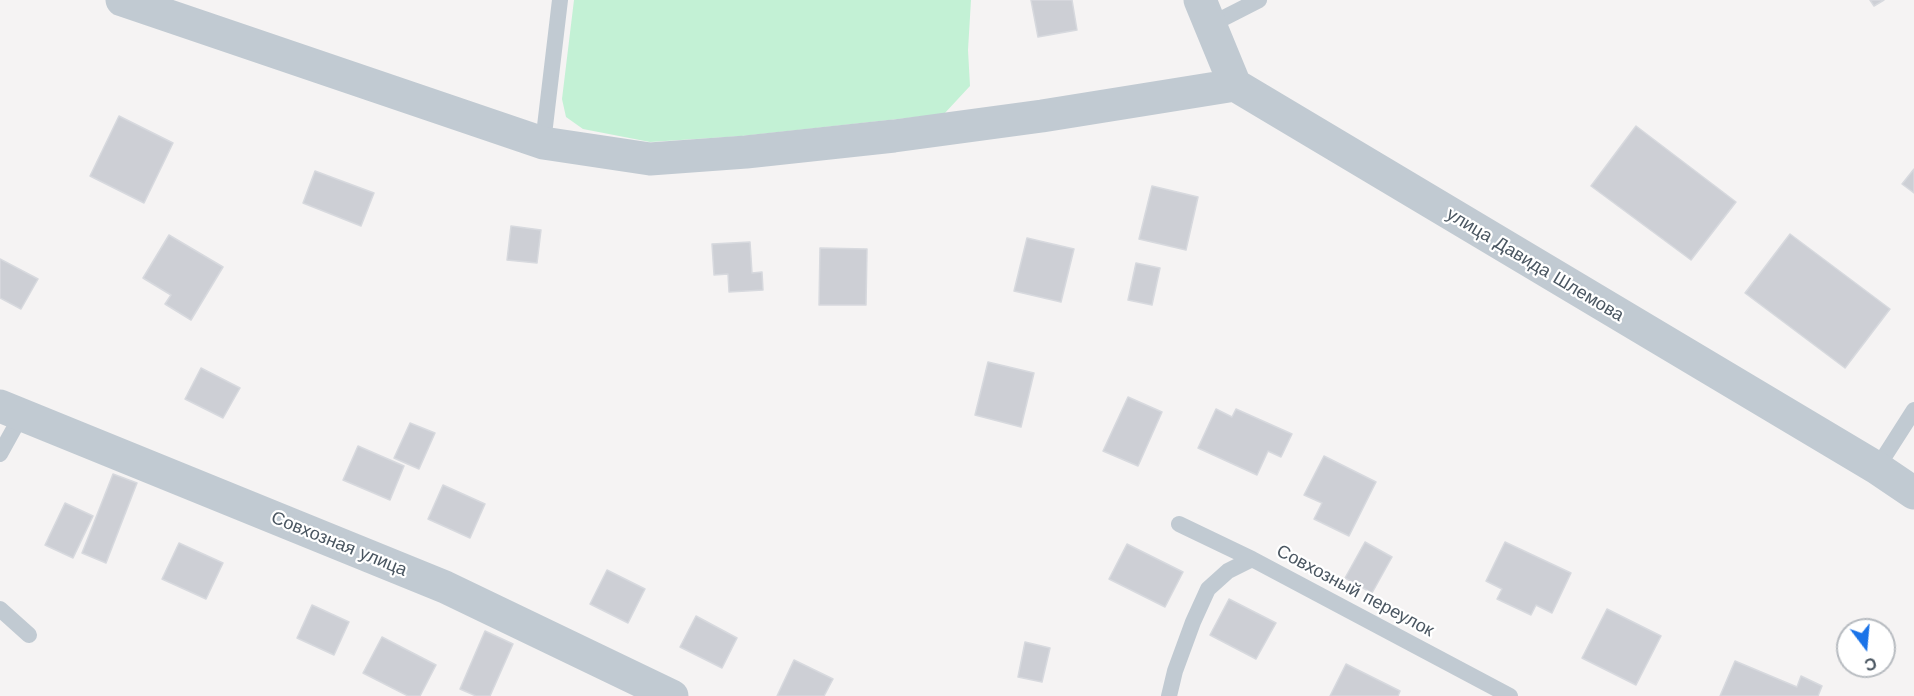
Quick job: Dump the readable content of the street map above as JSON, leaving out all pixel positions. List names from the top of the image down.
{
  "streets": {
    "street": ["улица Давида Шлемова", "Совхозная улица"],
    "lane": ["Совхозный переулок"]
  },
  "north": "bottom"
}
